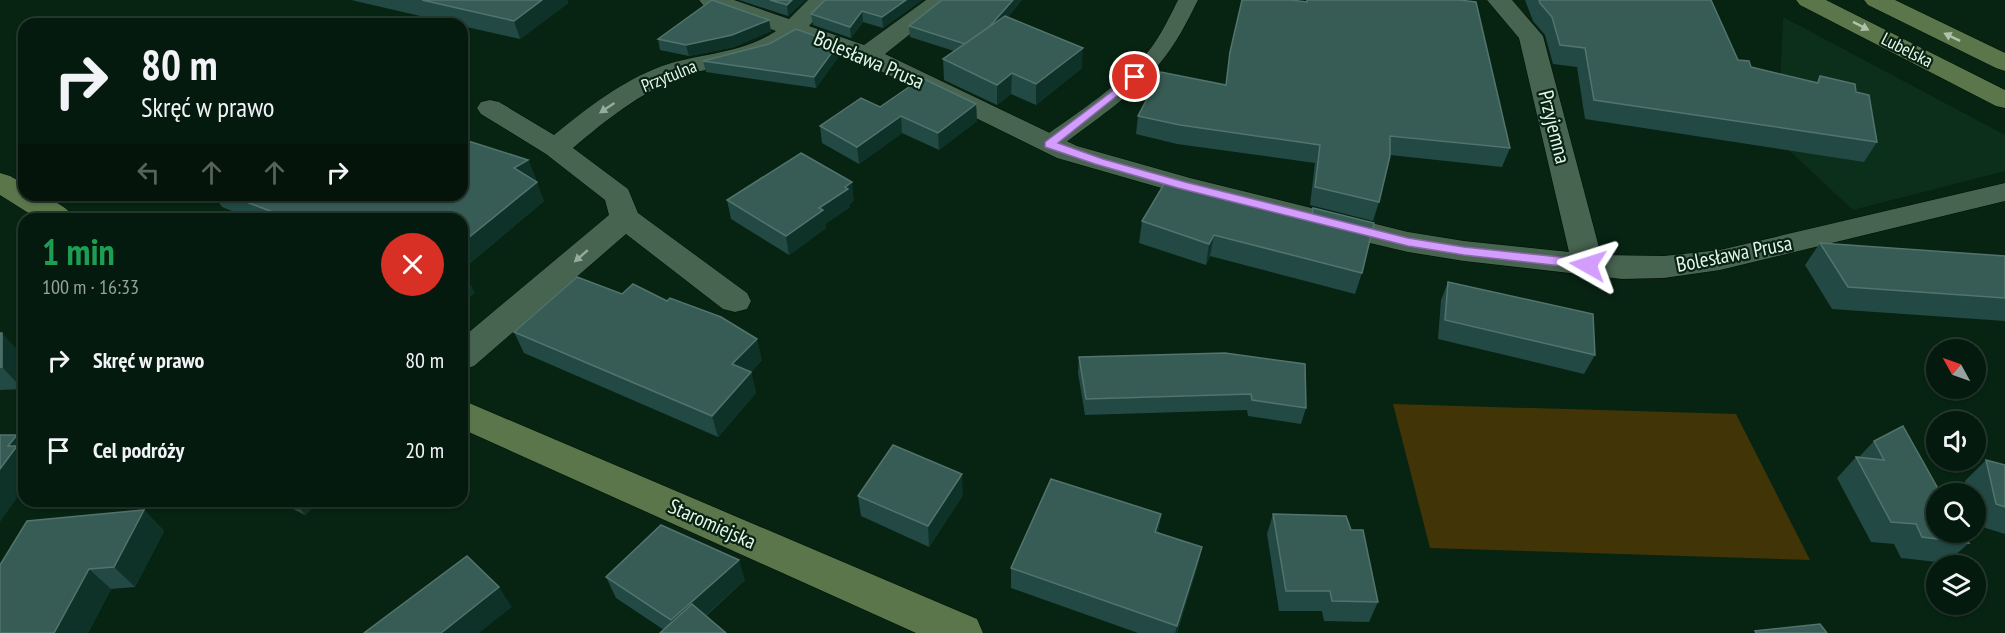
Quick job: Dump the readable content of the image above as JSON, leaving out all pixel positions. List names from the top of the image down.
{
  "streets": {
    "street": [
      "Lubelska",
      "Bolesława Prusa",
      "Przytulna",
      "Przyjemna",
      "Staromiejska"
    ]
  },
  "crossings": [
    ["Bolesława Prusa", "Przytulna"],
    ["Bolesława Prusa", "Przyjemna"]
  ],
  "one_way": ["Przytulna"],
  "north": "top left",
  "page": {
    "turn": ["80 m", "Skręć w prawo"],
    "heading": ["1 min", "100 m · 16:33"],
    "list": [
      {
        "name": "Skręć w prawo",
        "value": "80 m"
      },
      {
        "name": "Cel podróży",
        "value": "20 m"
      }
    ]
  }
}
